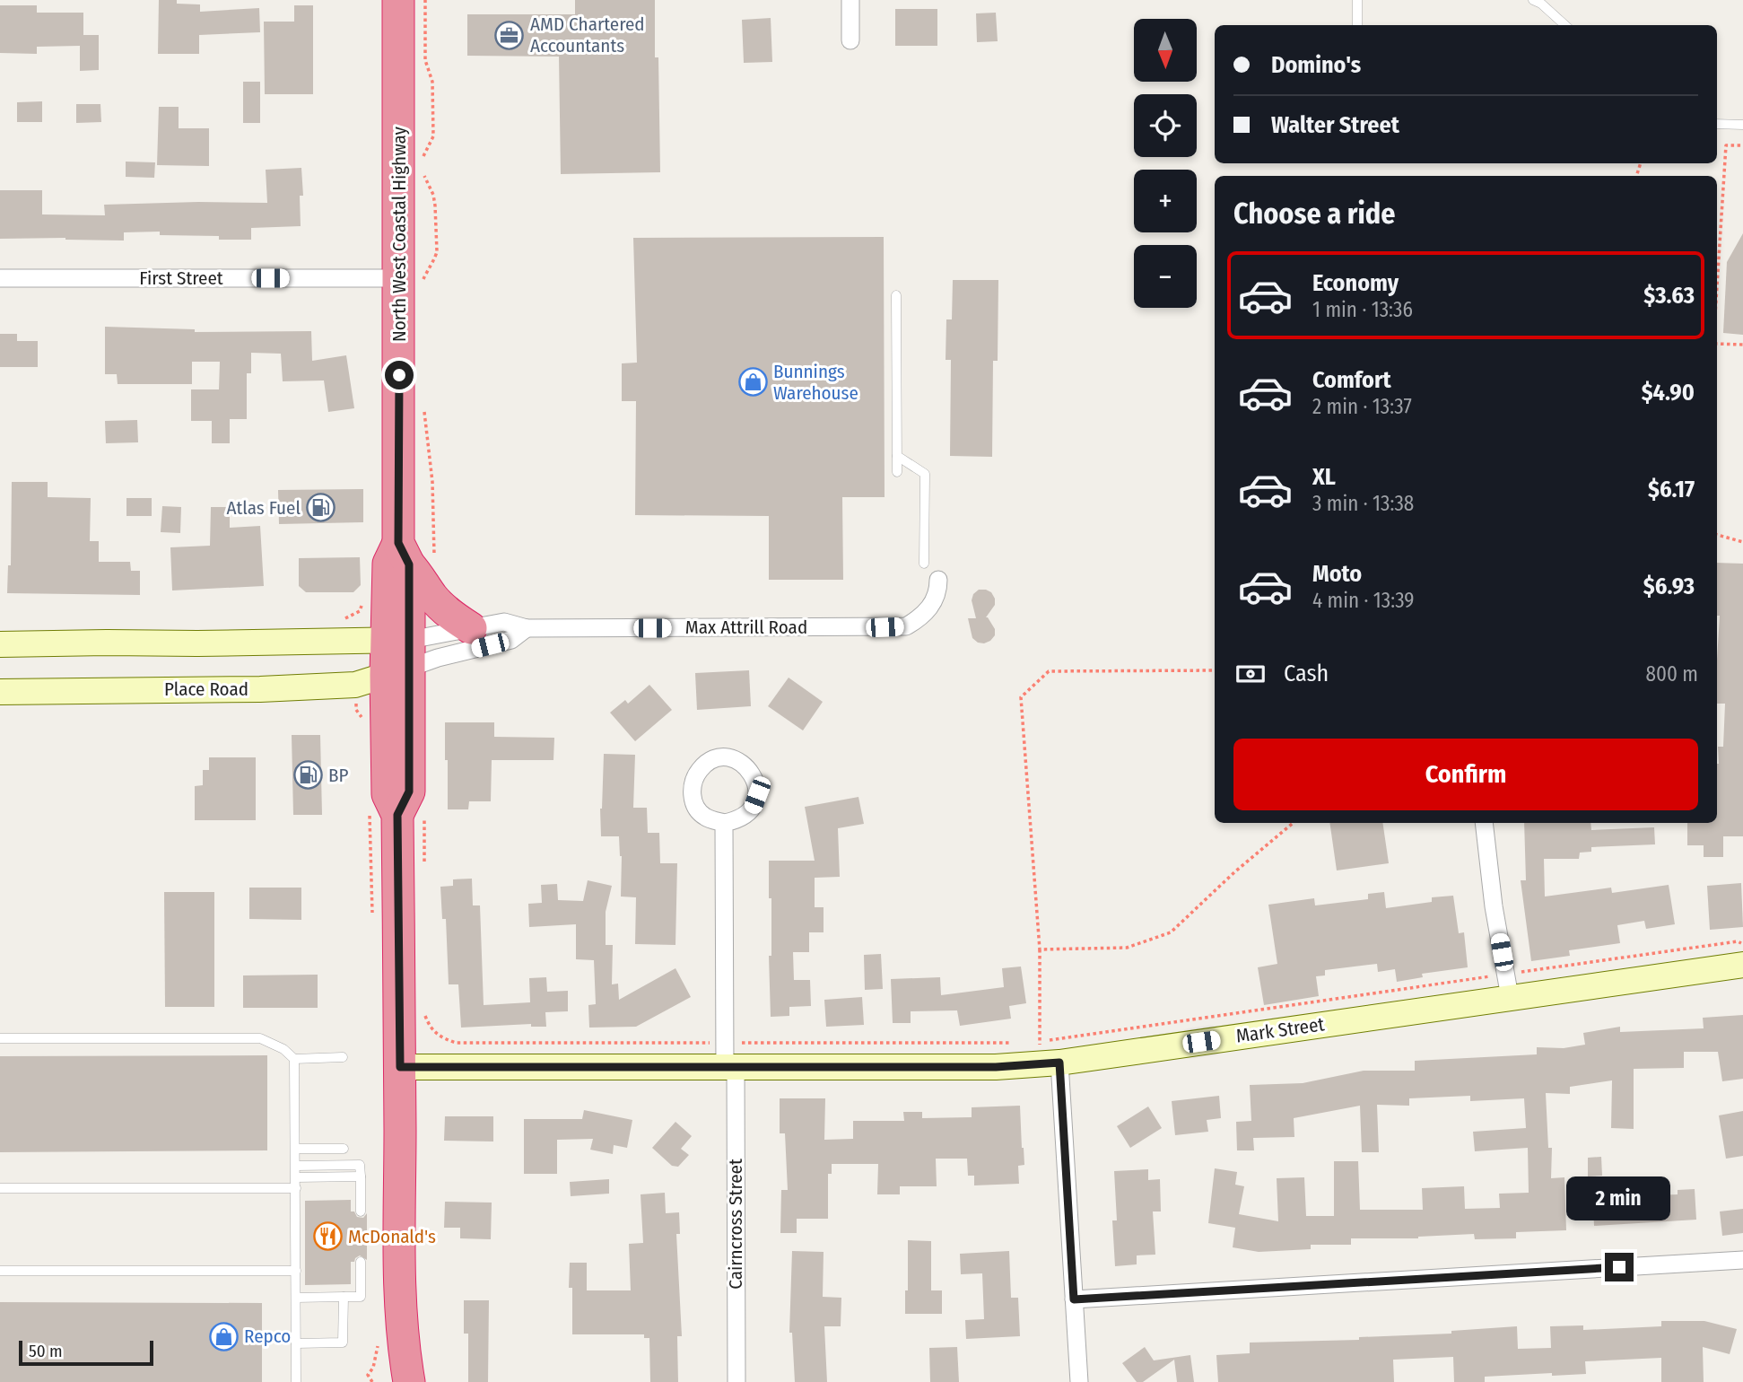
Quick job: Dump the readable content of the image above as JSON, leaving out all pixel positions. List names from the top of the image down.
{
  "streets": {
    "highway": ["North West Coastal Highway"],
    "street": [
      "First Street",
      "Max Attrill Road",
      "Place Road",
      "Mark Street",
      "Cairncross Street"
    ]
  },
  "crossings": [
    ["North West Coastal Highway", "First Street"],
    ["North West Coastal Highway", "Max Attrill Road"],
    ["North West Coastal Highway", "Place Road"],
    ["North West Coastal Highway", "Mark Street"],
    ["Max Attrill Road", "Place Road"],
    ["Mark Street", "Cairncross Street"]
  ],
  "places": {
    "office": ["AMD Chartered Accountants"],
    "shop": ["Bunnings Warehouse", "Repco"],
    "fuel station": ["Atlas Fuel", "BP"],
    "restaurant": ["McDonald's"]
  },
  "scale_bar": "50 m",
  "north": "bottom",
  "page": {
    "map_buttons": ["+", "−"],
    "banner": ["Domino's", "Walter Street"],
    "heading": "Choose a ride",
    "list": [
      {
        "name": "Economy",
        "note": "1 min · 13:36",
        "value": "$3.63"
      },
      {
        "name": "Comfort",
        "note": "2 min · 13:37",
        "value": "$4.90"
      },
      {
        "name": "XL",
        "note": "3 min · 13:38",
        "value": "$6.17"
      },
      {
        "name": "Moto",
        "note": "4 min · 13:39",
        "value": "$6.93"
      }
    ],
    "pay": ["Cash", "800 m"],
    "buttons": "Confirm",
    "bubble": "2 min",
    "scale": "50 m"
  }
}
